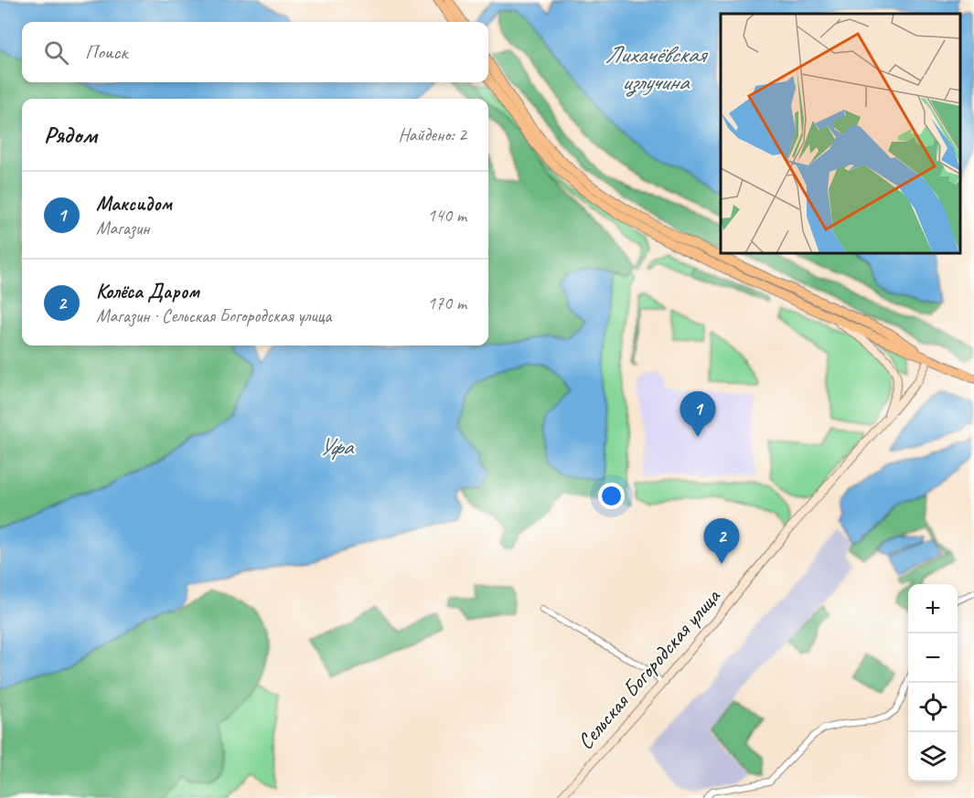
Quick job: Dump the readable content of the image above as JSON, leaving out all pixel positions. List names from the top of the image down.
{
  "streets": {
    "main road": ["Сельская Богородская улица"]
  },
  "water": ["Лихачёвская излучина", "Уфа"],
  "page": {
    "search": "Поиск",
    "heading": ["Рядом", "Найдено: 2"],
    "list": [
      {
        "mark": "1",
        "name": "Максидом",
        "note": "Магазин",
        "value": "140 m"
      },
      {
        "mark": "2",
        "name": "Колёса Даром",
        "note": "Магазин · Сельская Богородская улица",
        "value": "170 m"
      }
    ],
    "pins": ["1", "2"],
    "map_buttons": ["+", "−"]
  }
}
